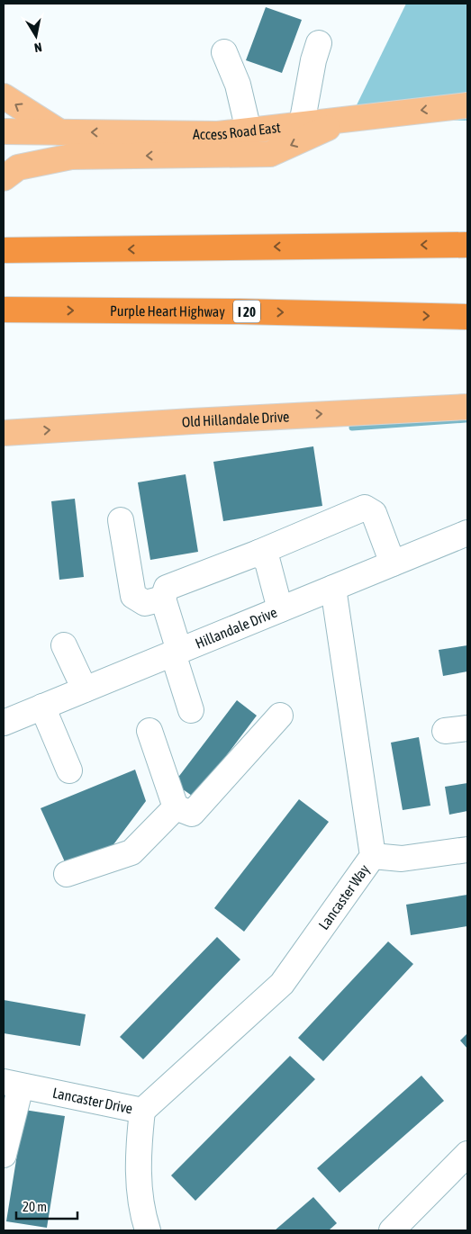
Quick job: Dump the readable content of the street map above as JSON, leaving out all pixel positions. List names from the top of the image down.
{
  "streets": {
    "highway": ["Purple Heart Highway", "I 20"],
    "main road": ["Access Road East", "Old Hillandale Drive"],
    "street": ["Hillandale Drive", "Lancaster Way", "Lancaster Drive"]
  },
  "crossings": [
    ["Hillandale Drive", "Lancaster Way"],
    ["Lancaster Way", "Lancaster Drive"]
  ],
  "one_way": ["Old Hillandale Drive"],
  "scale_bar": "20 m",
  "north": "bottom"
}
